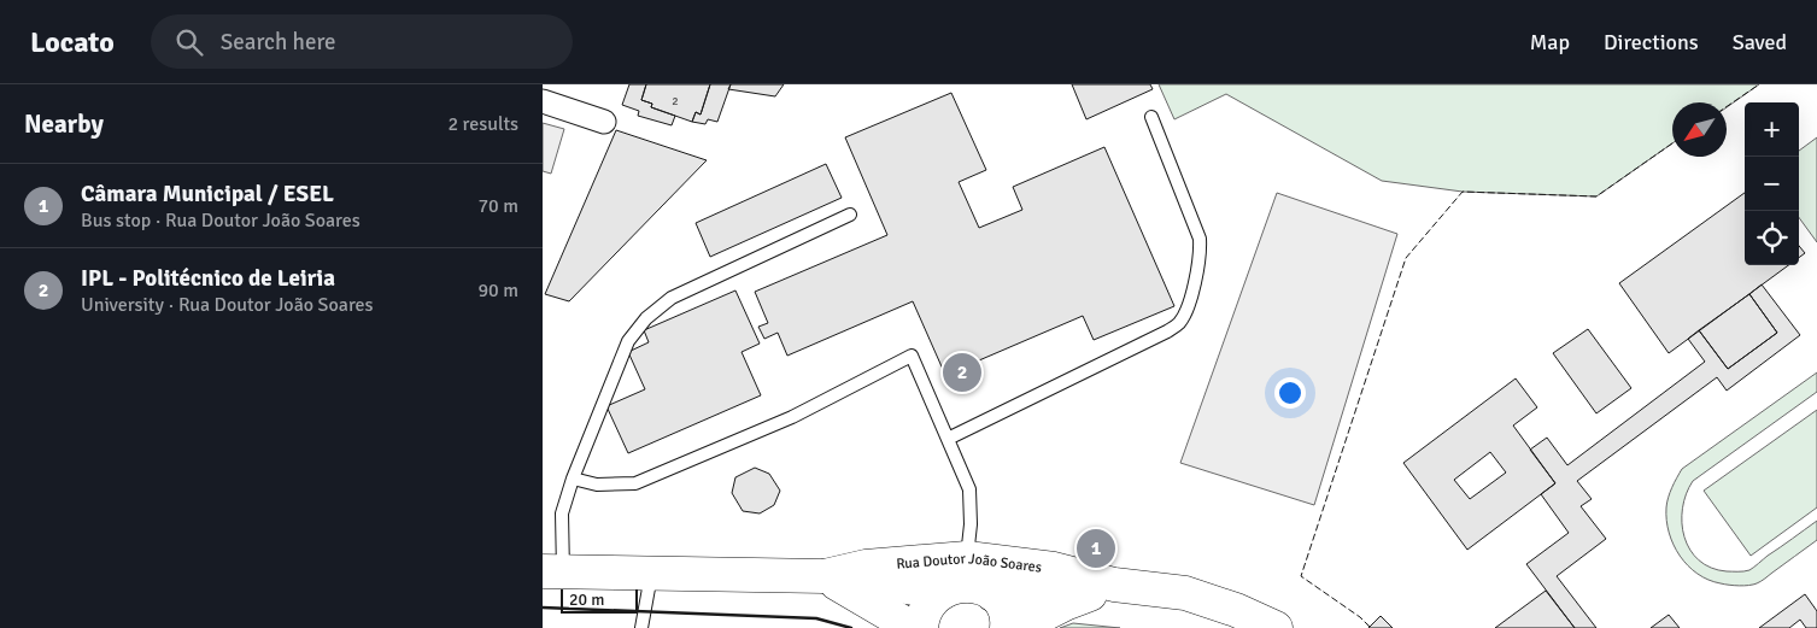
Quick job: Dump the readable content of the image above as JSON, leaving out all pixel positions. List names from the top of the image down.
{
  "streets": {
    "main road": ["Rua Doutor João Soares"]
  },
  "house_numbers": ["2"],
  "scale_bar": "20 m",
  "north": "bottom left",
  "page": {
    "header": "Locato",
    "search": "Search here",
    "nav": ["Map", "Directions", "Saved"],
    "heading": ["Nearby", "2 results"],
    "map_buttons": ["+", "−"],
    "list": [
      {
        "mark": "1",
        "name": "Câmara Municipal / ESEL",
        "note": "Bus stop · Rua Doutor João Soares",
        "value": "70 m"
      },
      {
        "mark": "2",
        "name": "IPL - Politécnico de Leiria",
        "note": "University · Rua Doutor João Soares",
        "value": "90 m"
      }
    ],
    "pins": ["2", "1"],
    "scale": "20 m"
  }
}
